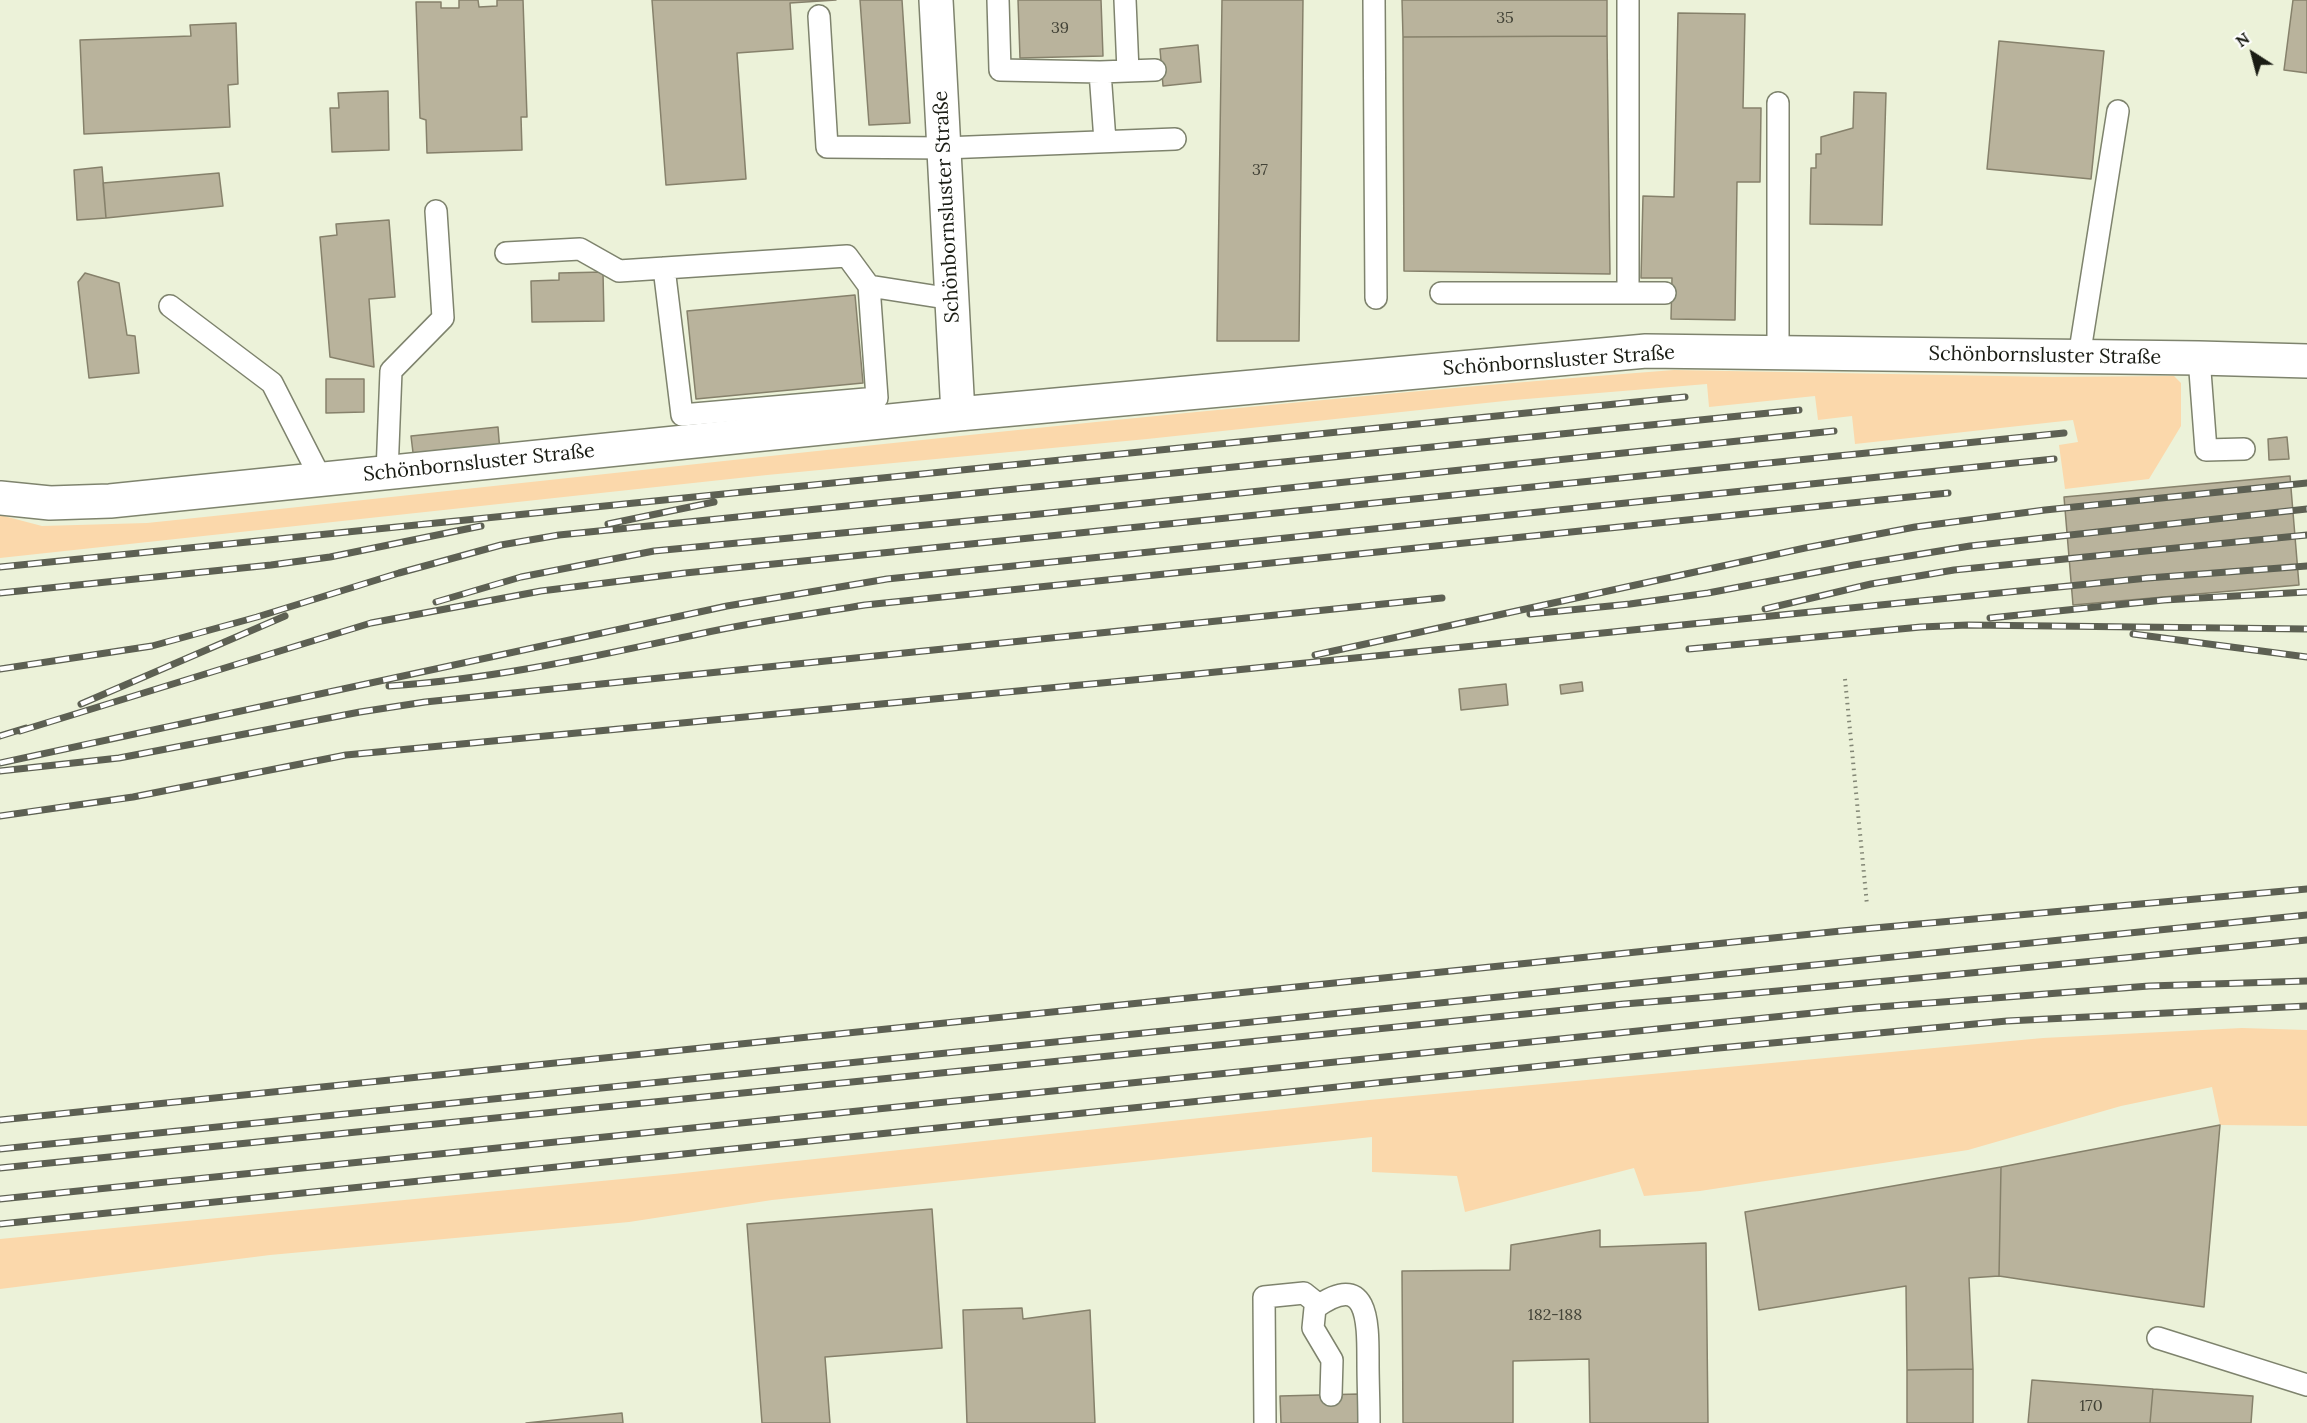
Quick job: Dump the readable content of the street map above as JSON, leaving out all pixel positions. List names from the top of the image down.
{
  "streets": {
    "street": ["Schönbornsluster Straße"]
  },
  "house_numbers": [
    "35",
    "39",
    "37",
    "182-188",
    "170"
  ],
  "north": "top left"
}
